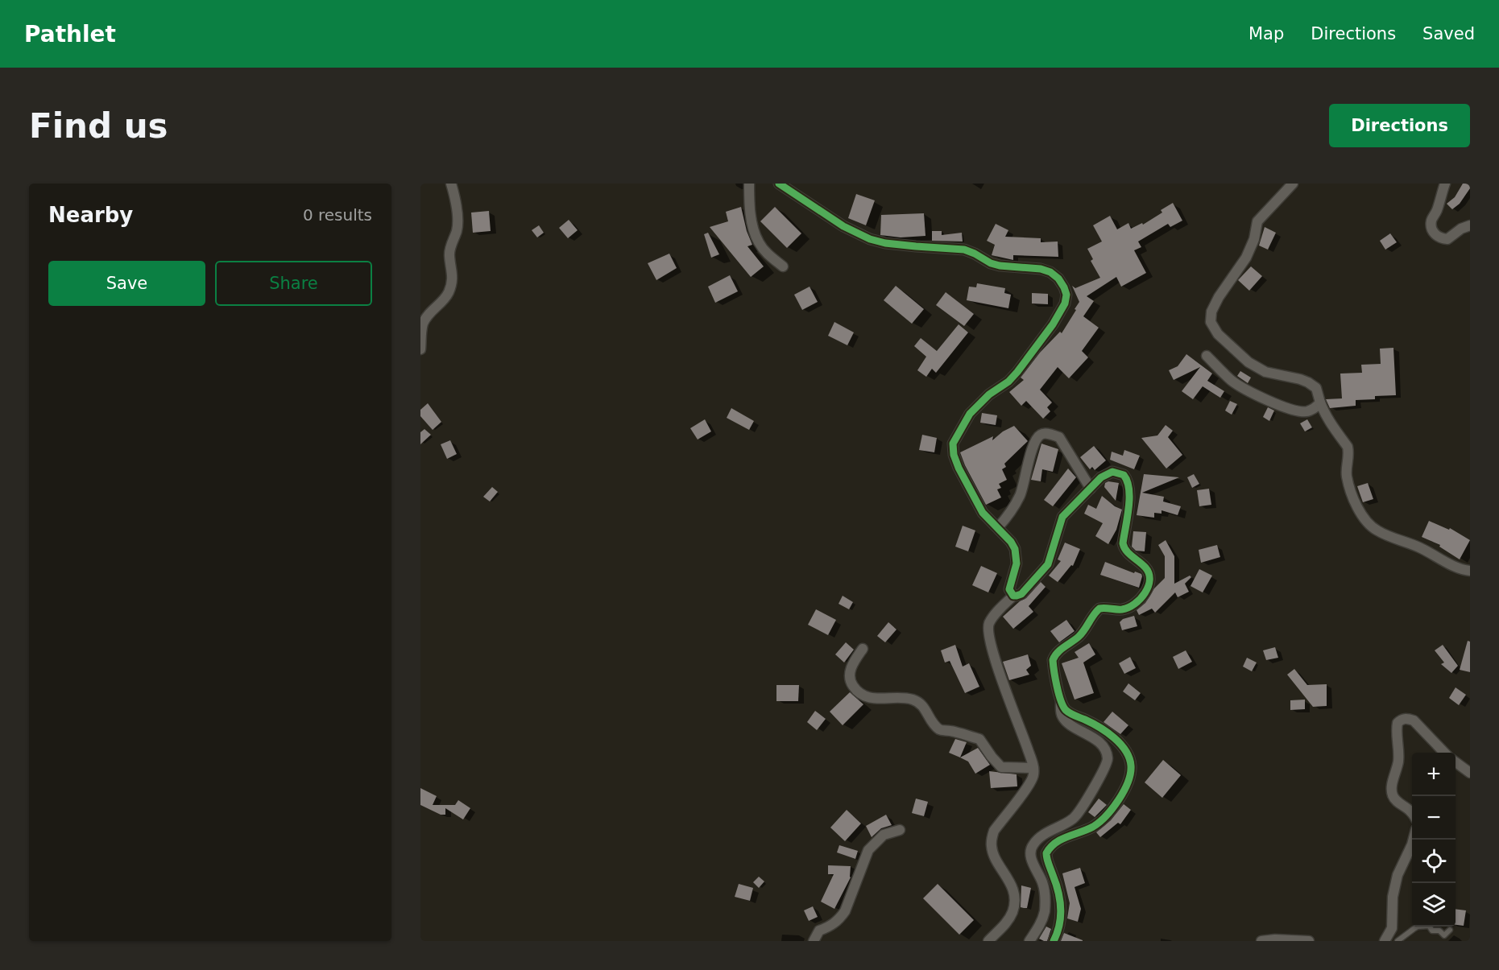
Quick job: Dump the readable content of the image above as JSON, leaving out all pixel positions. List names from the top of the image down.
{
  "page": {
    "header": "Pathlet",
    "nav": ["Map", "Directions", "Saved"],
    "buttons": [
      "Directions",
      ["Save", "Share"]
    ],
    "title": "Find us",
    "heading": ["Nearby", "0 results"],
    "map_buttons": ["+", "−"]
  }
}
